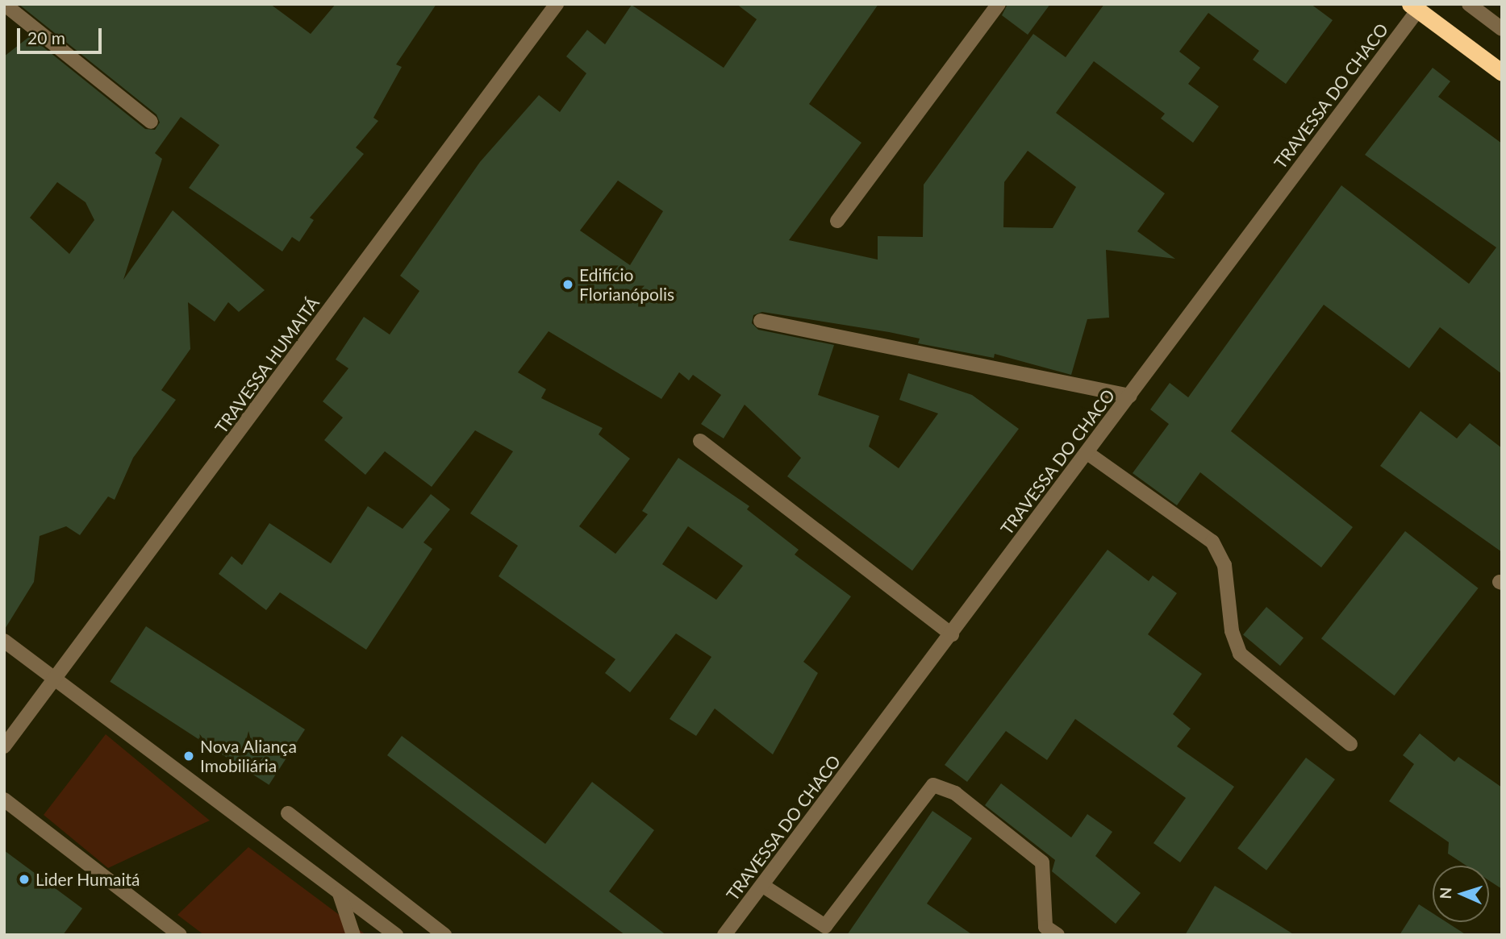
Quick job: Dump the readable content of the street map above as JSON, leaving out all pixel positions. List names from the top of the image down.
{
  "streets": {
    "street": ["TRAVESSA DO CHACO", "TRAVESSA HUMAITÁ"]
  },
  "places": ["Edifício Florianópolis", "Nova Aliança Imobiliária", "Lider Humaitá"],
  "scale_bar": "20 m",
  "north": "left"
}
